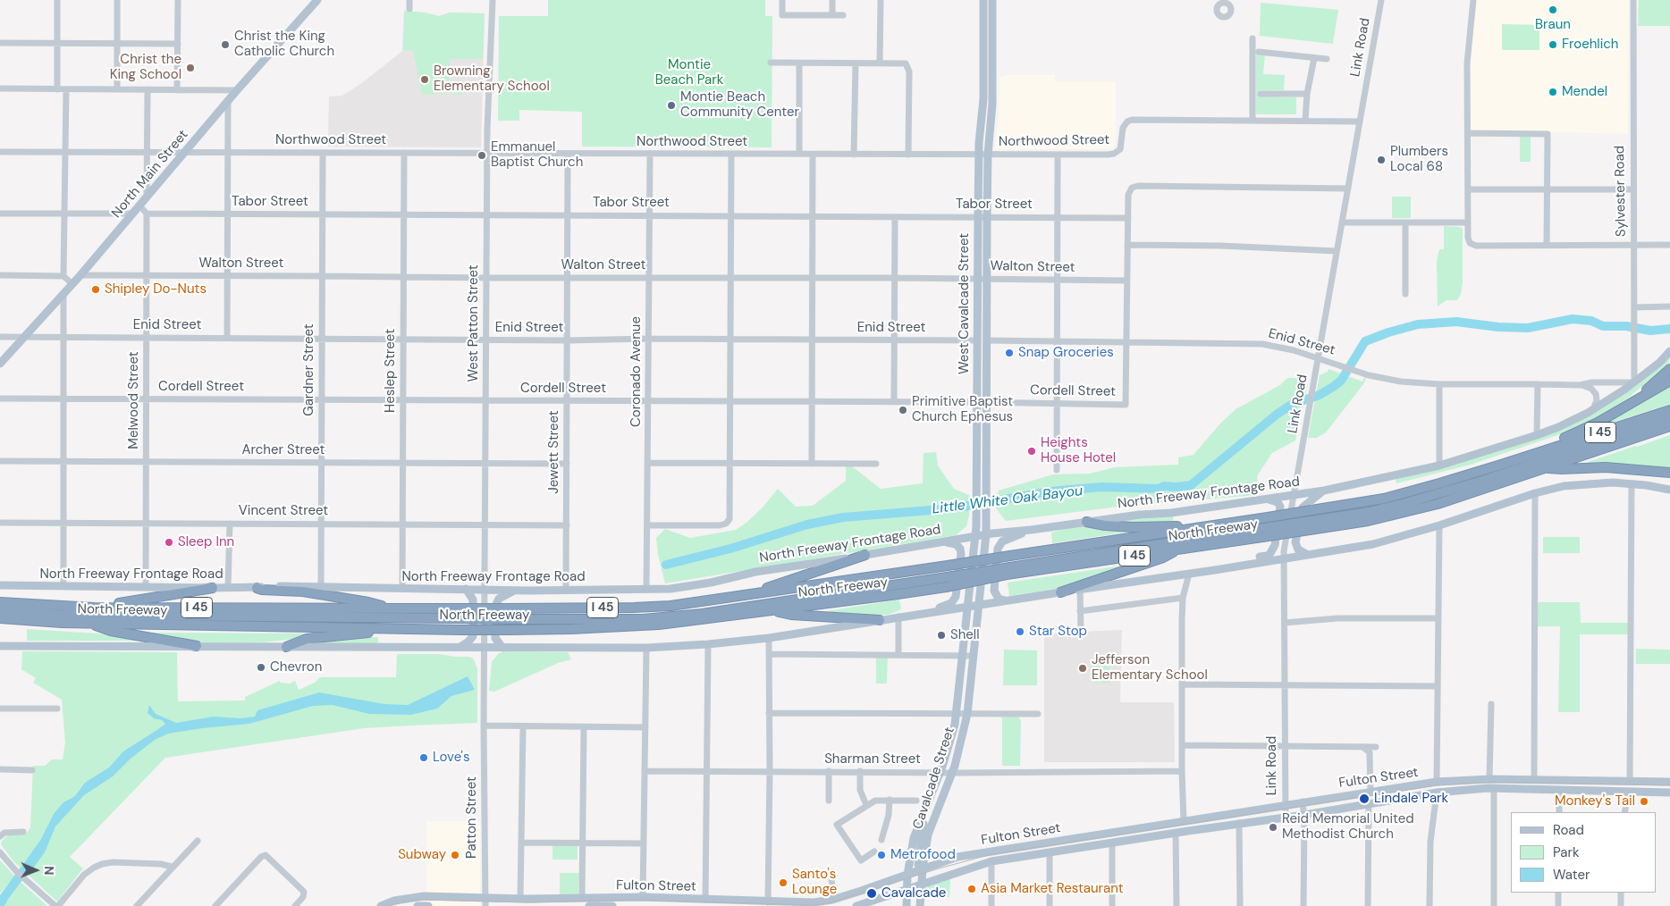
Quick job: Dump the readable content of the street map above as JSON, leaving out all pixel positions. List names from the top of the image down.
{
  "streets": {
    "highway": ["I 45", "North Freeway"],
    "main road": [
      "North Main Street",
      "West Cavalcade Street",
      "North Freeway Frontage Road",
      "Cavalcade Street",
      "Fulton Street"
    ],
    "street": [
      "Link Road",
      "Northwood Street",
      "Sylvester Road",
      "Tabor Street",
      "Walton Street",
      "West Patton Street",
      "Enid Street",
      "Gardner Street",
      "Heslep Street",
      "Coronado Avenue",
      "Cordell Street",
      "Melwood Street",
      "Archer Street",
      "Jewett Street",
      "Vincent Street",
      "Sharman Street",
      "Patton Street"
    ]
  },
  "crossings": [
    ["Link Road", "Northwood Street"],
    ["Link Road", "Enid Street"],
    ["Link Road", "North Freeway Frontage Road"],
    ["Link Road", "Fulton Street"],
    ["Northwood Street", "North Main Street"],
    ["Northwood Street", "West Cavalcade Street"],
    ["Northwood Street", "West Patton Street"],
    ["Northwood Street", "Gardner Street"],
    ["Northwood Street", "Heslep Street"],
    ["Northwood Street", "Coronado Avenue"],
    ["Northwood Street", "Jewett Street"],
    ["North Main Street", "Walton Street"],
    ["North Main Street", "Enid Street"],
    ["Sylvester Road", "Enid Street"],
    ["Sylvester Road", "North Freeway Frontage Road"],
    ["Tabor Street", "West Cavalcade Street"],
    ["Tabor Street", "West Patton Street"],
    ["Tabor Street", "Gardner Street"],
    ["Tabor Street", "Heslep Street"],
    ["Tabor Street", "Coronado Avenue"],
    ["Tabor Street", "Melwood Street"],
    ["Tabor Street", "Jewett Street"],
    ["Walton Street", "West Cavalcade Street"],
    ["Walton Street", "West Patton Street"],
    ["Walton Street", "Gardner Street"],
    ["Walton Street", "Heslep Street"],
    ["Walton Street", "Coronado Avenue"],
    ["Walton Street", "Melwood Street"],
    ["Walton Street", "Jewett Street"],
    ["West Cavalcade Street", "Enid Street"],
    ["West Cavalcade Street", "Cordell Street"],
    ["West Cavalcade Street", "North Freeway Frontage Road"],
    ["West Cavalcade Street", "Cavalcade Street"],
    ["West Patton Street", "Enid Street"],
    ["West Patton Street", "Cordell Street"],
    ["West Patton Street", "Archer Street"],
    ["West Patton Street", "North Freeway Frontage Road"],
    ["West Patton Street", "Vincent Street"],
    ["West Patton Street", "Patton Street"],
    ["Enid Street", "Gardner Street"],
    ["Enid Street", "Heslep Street"],
    ["Enid Street", "Coronado Avenue"],
    ["Enid Street", "Cordell Street"],
    ["Enid Street", "Melwood Street"],
    ["Enid Street", "Jewett Street"],
    ["Enid Street", "North Freeway Frontage Road"],
    ["Gardner Street", "Cordell Street"],
    ["Gardner Street", "Archer Street"],
    ["Gardner Street", "North Freeway Frontage Road"],
    ["Gardner Street", "Vincent Street"],
    ["Heslep Street", "Cordell Street"],
    ["Heslep Street", "Archer Street"],
    ["Heslep Street", "North Freeway Frontage Road"],
    ["Heslep Street", "Vincent Street"],
    ["Coronado Avenue", "Cordell Street"],
    ["Coronado Avenue", "North Freeway Frontage Road"],
    ["Cordell Street", "Melwood Street"],
    ["Cordell Street", "Jewett Street"],
    ["Melwood Street", "Archer Street"],
    ["Melwood Street", "North Freeway Frontage Road"],
    ["Melwood Street", "Vincent Street"],
    ["Archer Street", "Jewett Street"],
    ["Jewett Street", "North Freeway Frontage Road"],
    ["Jewett Street", "Vincent Street"],
    ["Sharman Street", "Cavalcade Street"],
    ["Cavalcade Street", "Fulton Street"],
    ["Fulton Street", "Patton Street"]
  ],
  "water": ["Little White Oak Bayou"],
  "parks": ["Montie Beach Park"],
  "places": [
    "Braun",
    "Christ the King Catholic Church",
    "Froehlich",
    "Christ the King School",
    "Browning Elementary School",
    "Mendel",
    "Montie Beach Community Center",
    "Emmanuel Baptist Church",
    "Plumbers Local 68",
    "Shipley Do-Nuts",
    "Snap Groceries",
    "Primitive Baptist Church Ephesus",
    "Heights House Hotel",
    "Sleep Inn",
    "Star Stop",
    "Shell",
    "Chevron",
    "Jefferson Elementary School",
    "Love's",
    "Lindale Park",
    "Monkey's Tail",
    "Reid Memorial United Methodist Church",
    "Subway",
    "Metrofood",
    "Santo's Lounge",
    "Asia Market Restaurant",
    "Cavalcade"
  ],
  "legend": ["Road", "Park", "Water"],
  "north": "right"
}
